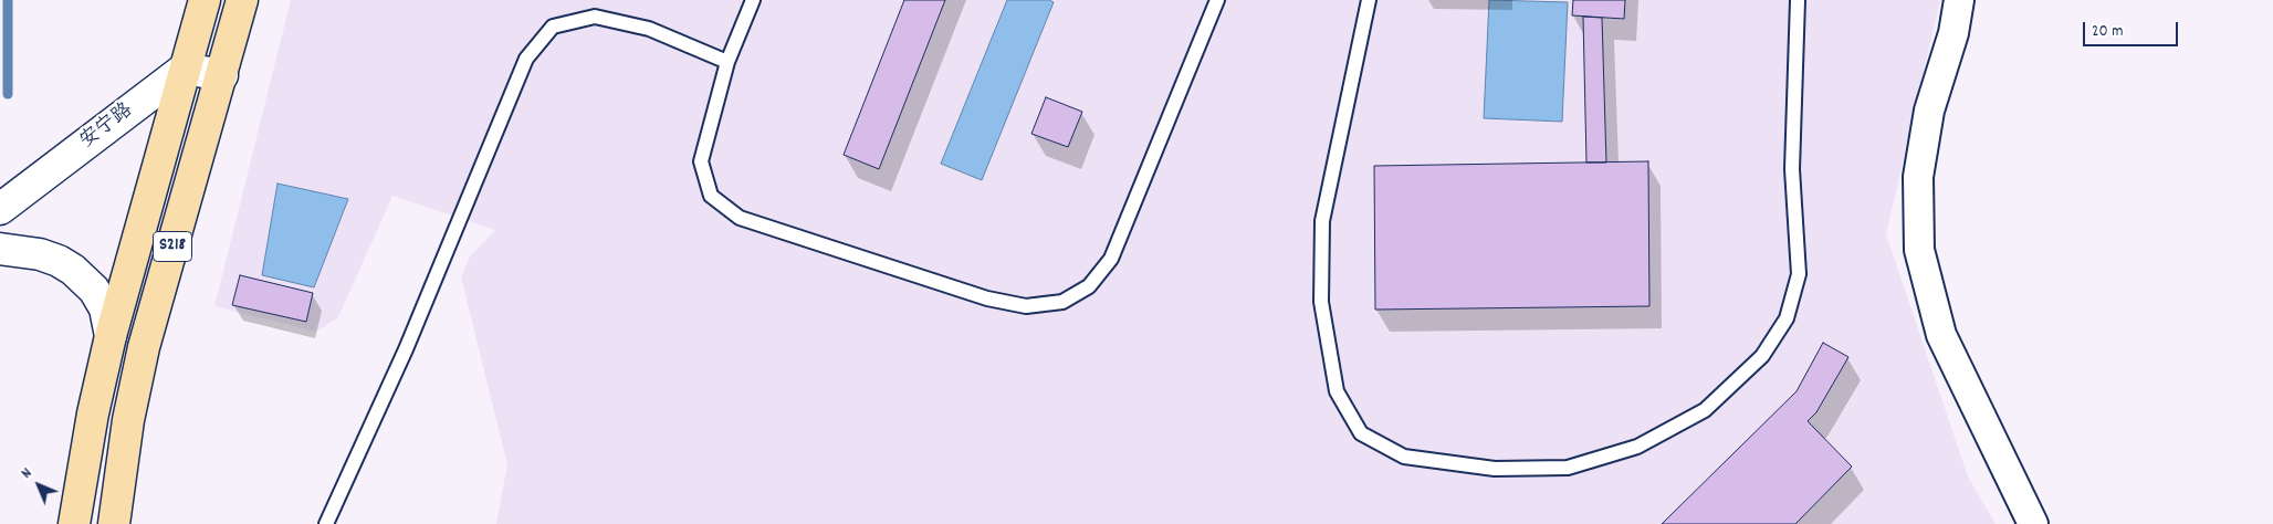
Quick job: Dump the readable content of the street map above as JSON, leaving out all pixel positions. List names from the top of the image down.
{
  "streets": {
    "main road": ["S218"],
    "street": ["安宁路"]
  },
  "crossings": [
    ["安宁路", "S218"]
  ],
  "scale_bar": "20 m",
  "north": "top left"
}
